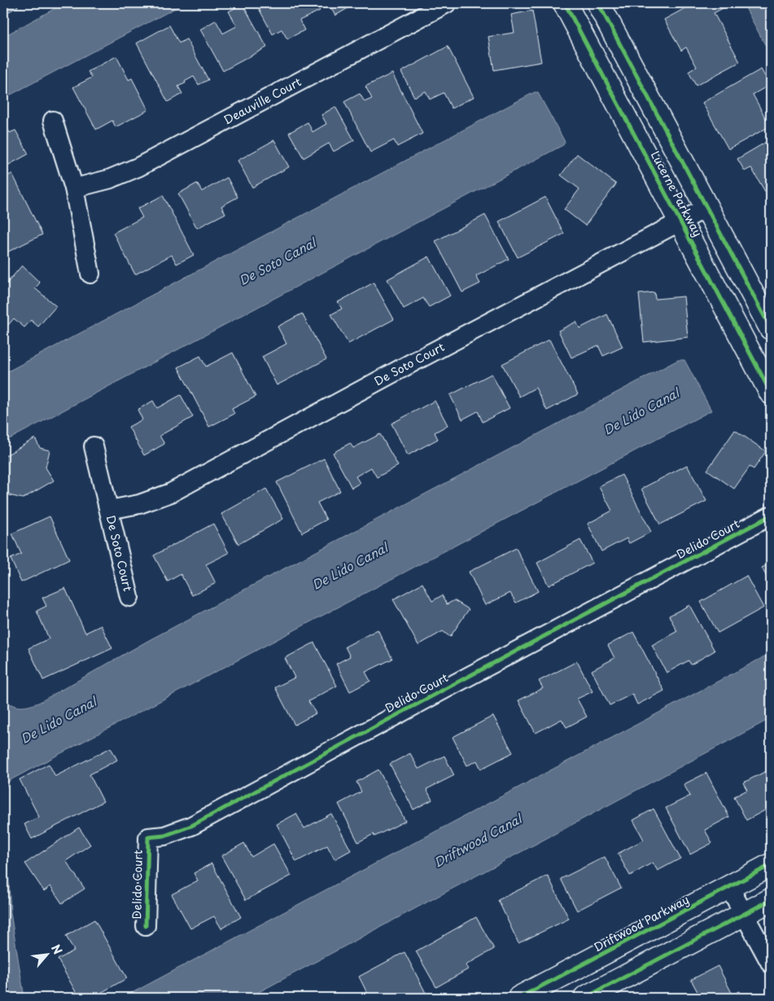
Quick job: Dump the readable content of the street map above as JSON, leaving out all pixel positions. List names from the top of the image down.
{
  "streets": {
    "street": [
      "Deauville Court",
      "Lucerne Parkway",
      "De Soto Court",
      "Delido Court",
      "Driftwood Parkway"
    ]
  },
  "crossings": [
    ["Lucerne Parkway", "De Soto Court"]
  ],
  "water": ["De Soto Canal", "De Lido Canal", "Driftwood Canal"],
  "north": "top right"
}
